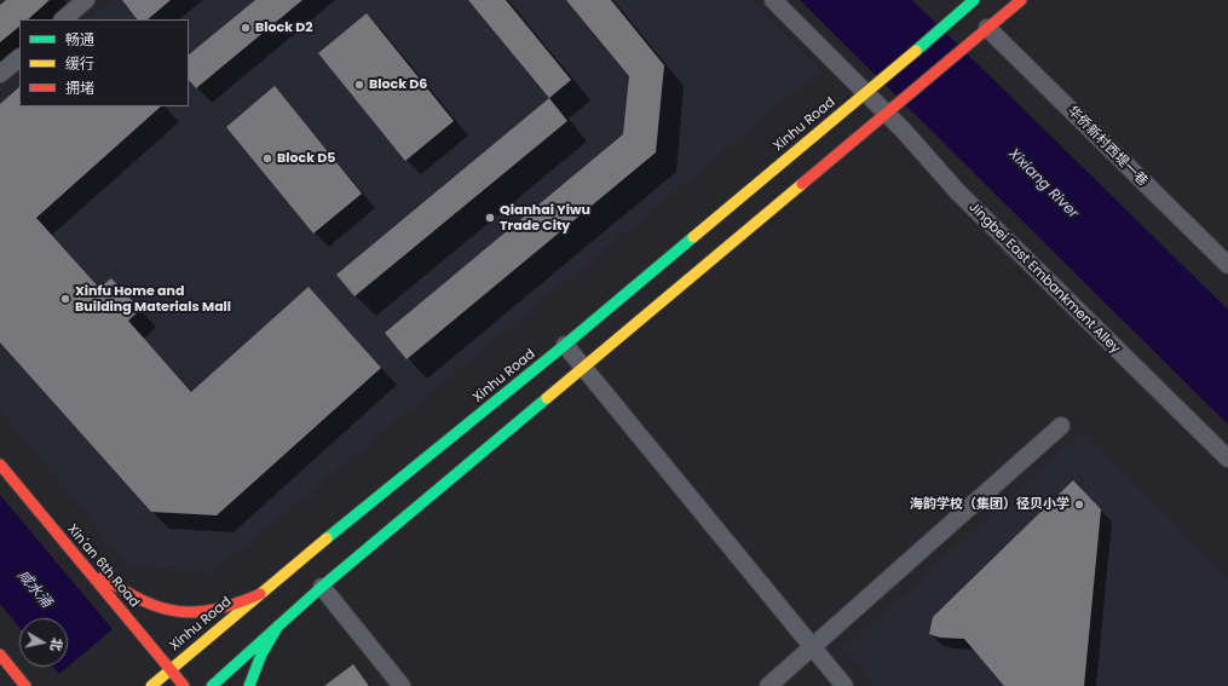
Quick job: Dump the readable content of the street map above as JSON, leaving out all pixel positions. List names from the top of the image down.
{
  "streets": {
    "main road": ["Xinhu Road", "Xin'an 6th Road"],
    "street": ["华侨新村西堤一巷", "Jingbei East Embankment Alley"]
  },
  "crossings": [
    ["Xinhu Road", "Jingbei East Embankment Alley"],
    ["Xinhu Road", "Xin'an 6th Road"]
  ],
  "water": ["Xixiang River", "咸水涌"],
  "places": [
    "Block D2",
    "Block D6",
    "Block D5",
    "Qianhai Yiwu Trade City",
    "Xinfu Home and Building Materials Mall",
    "海韵学校（集团）径贝小学"
  ],
  "legend": ["畅通", "缓行", "拥堵"],
  "north": "right"
}
